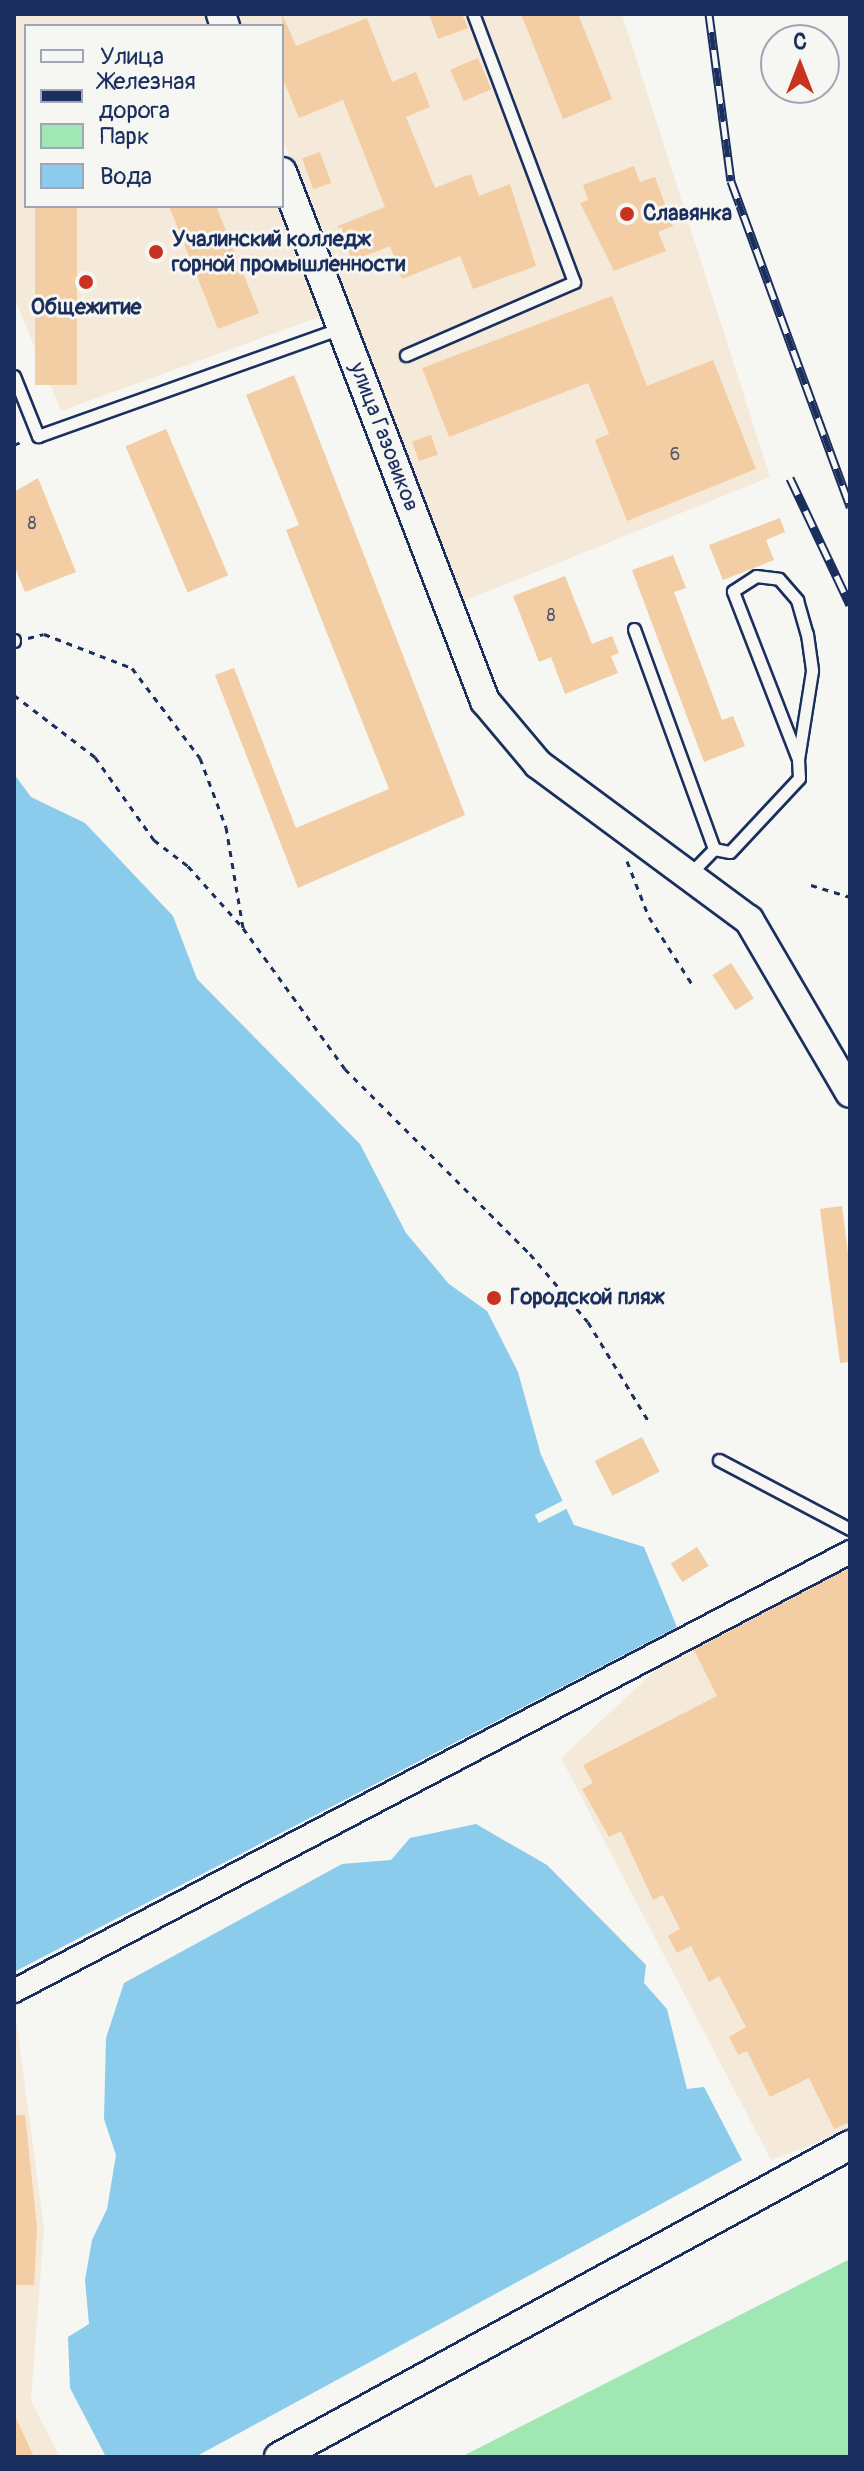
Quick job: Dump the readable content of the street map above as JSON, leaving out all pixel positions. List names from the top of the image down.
{
  "streets": {
    "street": ["улица Газовиков"]
  },
  "places": [
    "Славянка",
    "Учалинский колледж горной промышленности",
    "Общежитие",
    "Городской пляж"
  ],
  "house_numbers": ["6", "8", "8"],
  "legend": [
    "Улица",
    "Железная дорога",
    "Парк",
    "Вода"
  ],
  "north": "top"
}
